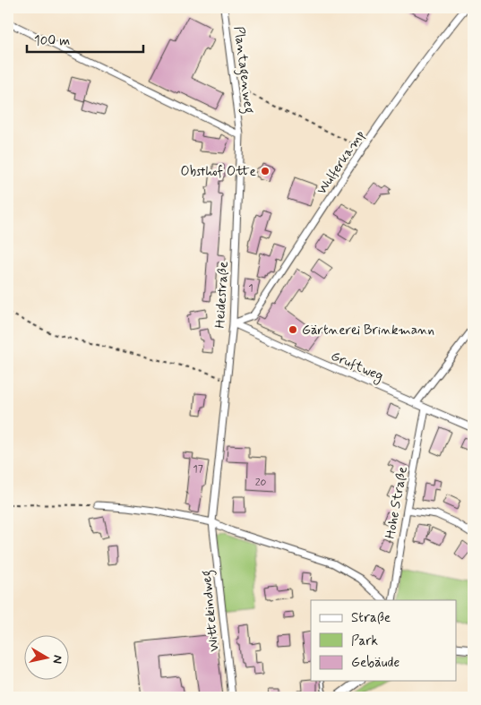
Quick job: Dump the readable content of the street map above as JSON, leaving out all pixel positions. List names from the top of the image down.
{
  "streets": {
    "street": [
      "Plantagenweg",
      "Wulferkamp",
      "Heidestraße",
      "Gruftweg",
      "Hohe Straße",
      "Wittekindweg"
    ]
  },
  "crossings": [
    ["Plantagenweg", "Heidestraße"],
    ["Wulferkamp", "Heidestraße"],
    ["Wulferkamp", "Gruftweg"],
    ["Heidestraße", "Gruftweg"],
    ["Heidestraße", "Wittekindweg"],
    ["Gruftweg", "Hohe Straße"]
  ],
  "places": ["Obsthof Otte", "Gärtnerei Brinkmann"],
  "house_numbers": ["1", "17", "20"],
  "legend": ["Straße", "Park", "Gebäude"],
  "scale_bar": "100 m",
  "north": "right"
}
